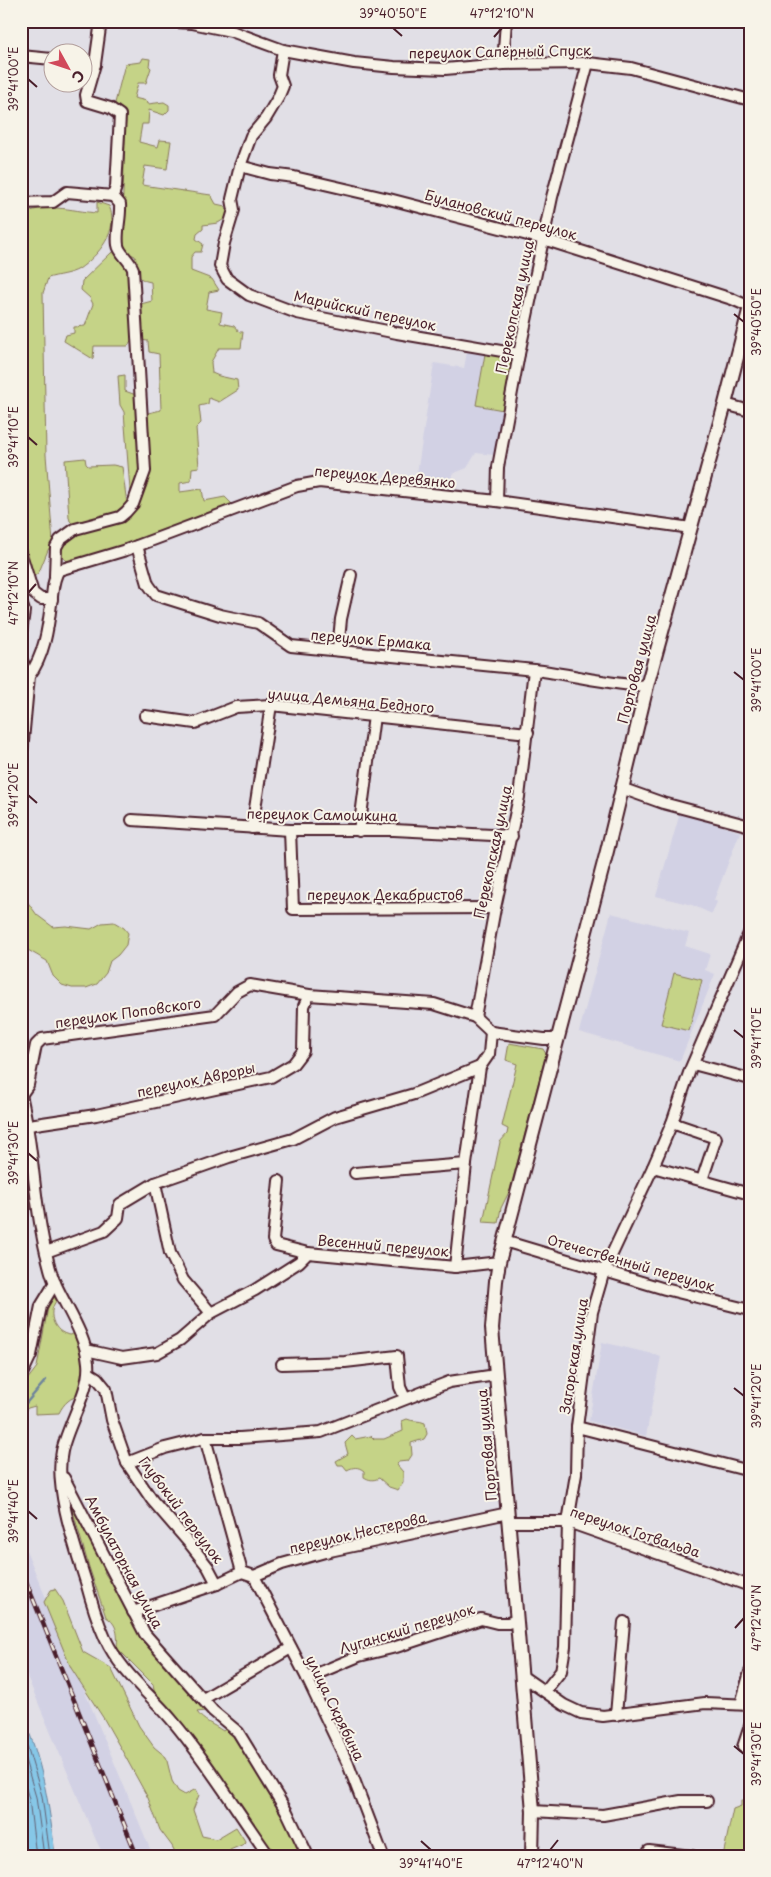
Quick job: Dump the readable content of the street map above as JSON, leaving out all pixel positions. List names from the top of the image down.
{
  "streets": {
    "main road": ["Портовая улица"],
    "street": [
      "переулок Сапёрный Спуск",
      "Булановский переулок",
      "Перекопская улица",
      "Марийский переулок",
      "переулок Деревянко",
      "переулок Ермака",
      "улица Демьяна Бедного",
      "переулок Самошкина",
      "переулок Декабристов",
      "переулок Поповского",
      "переулок Авроры",
      "Весенний переулок",
      "Отечественный переулок",
      "Загорская улица",
      "Глубокий переулок",
      "переулок Готвальда",
      "переулок Нестерова",
      "Амбулаторная улица",
      "Луганский переулок",
      "улица Скрябина"
    ]
  },
  "crossings": [
    ["переулок Сапёрный Спуск", "Перекопская улица"],
    ["Булановский переулок", "Перекопская улица"],
    ["Булановский переулок", "Марийский переулок"],
    ["Булановский переулок", "Портовая улица"],
    ["Перекопская улица", "Марийский переулок"],
    ["Перекопская улица", "переулок Деревянко"],
    ["Перекопская улица", "переулок Ермака"],
    ["Перекопская улица", "улица Демьяна Бедного"],
    ["Перекопская улица", "переулок Самошкина"],
    ["Перекопская улица", "переулок Декабристов"],
    ["Перекопская улица", "переулок Поповского"],
    ["переулок Деревянко", "переулок Ермака"],
    ["переулок Деревянко", "Портовая улица"],
    ["переулок Ермака", "Портовая улица"],
    ["Портовая улица", "Весенний переулок"],
    ["Портовая улица", "Отечественный переулок"],
    ["Портовая улица", "переулок Готвальда"],
    ["Портовая улица", "переулок Нестерова"],
    ["Портовая улица", "Луганский переулок"],
    ["переулок Самошкина", "переулок Декабристов"],
    ["переулок Поповского", "переулок Авроры"],
    ["переулок Поповского", "Амбулаторная улица"],
    ["переулок Авроры", "Амбулаторная улица"],
    ["Весенний переулок", "Амбулаторная улица"],
    ["Отечественный переулок", "Загорская улица"],
    ["Загорская улица", "переулок Готвальда"],
    ["Глубокий переулок", "Амбулаторная улица"],
    ["переулок Готвальда", "переулок Нестерова"],
    ["переулок Нестерова", "улица Скрябина"],
    ["Луганский переулок", "улица Скрябина"]
  ],
  "north": "bottom right",
  "coordinates": [
    "39°40'50\"E",
    "47°12'10\"N",
    "39°41'00\"E",
    "39°41'10\"E",
    "39°41'20\"E",
    "39°41'30\"E",
    "39°41'40\"E",
    "47°12'40\"N"
  ]
}
